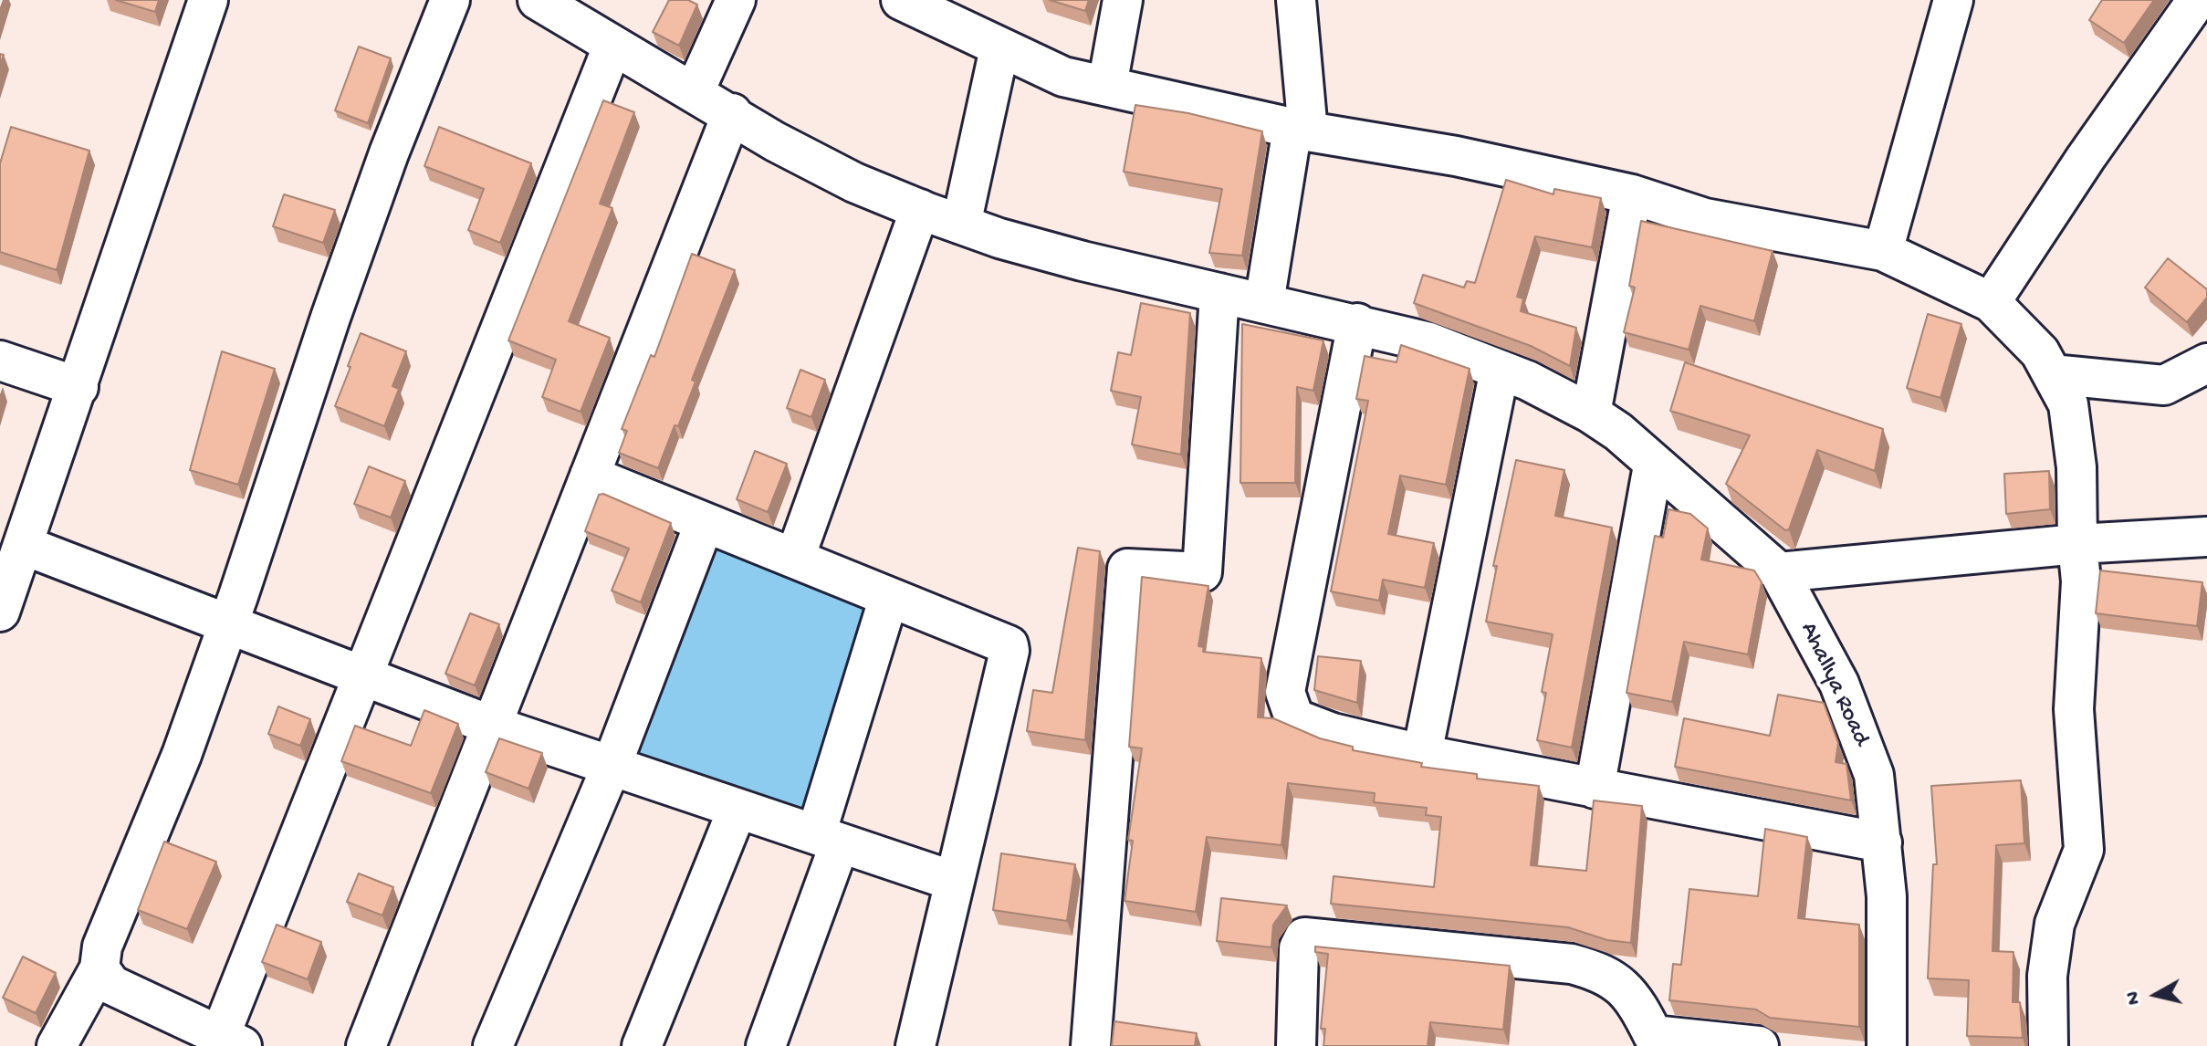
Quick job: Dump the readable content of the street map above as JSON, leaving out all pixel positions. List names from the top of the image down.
{
  "streets": {
    "street": ["Ahallya Road"]
  },
  "north": "left"
}
